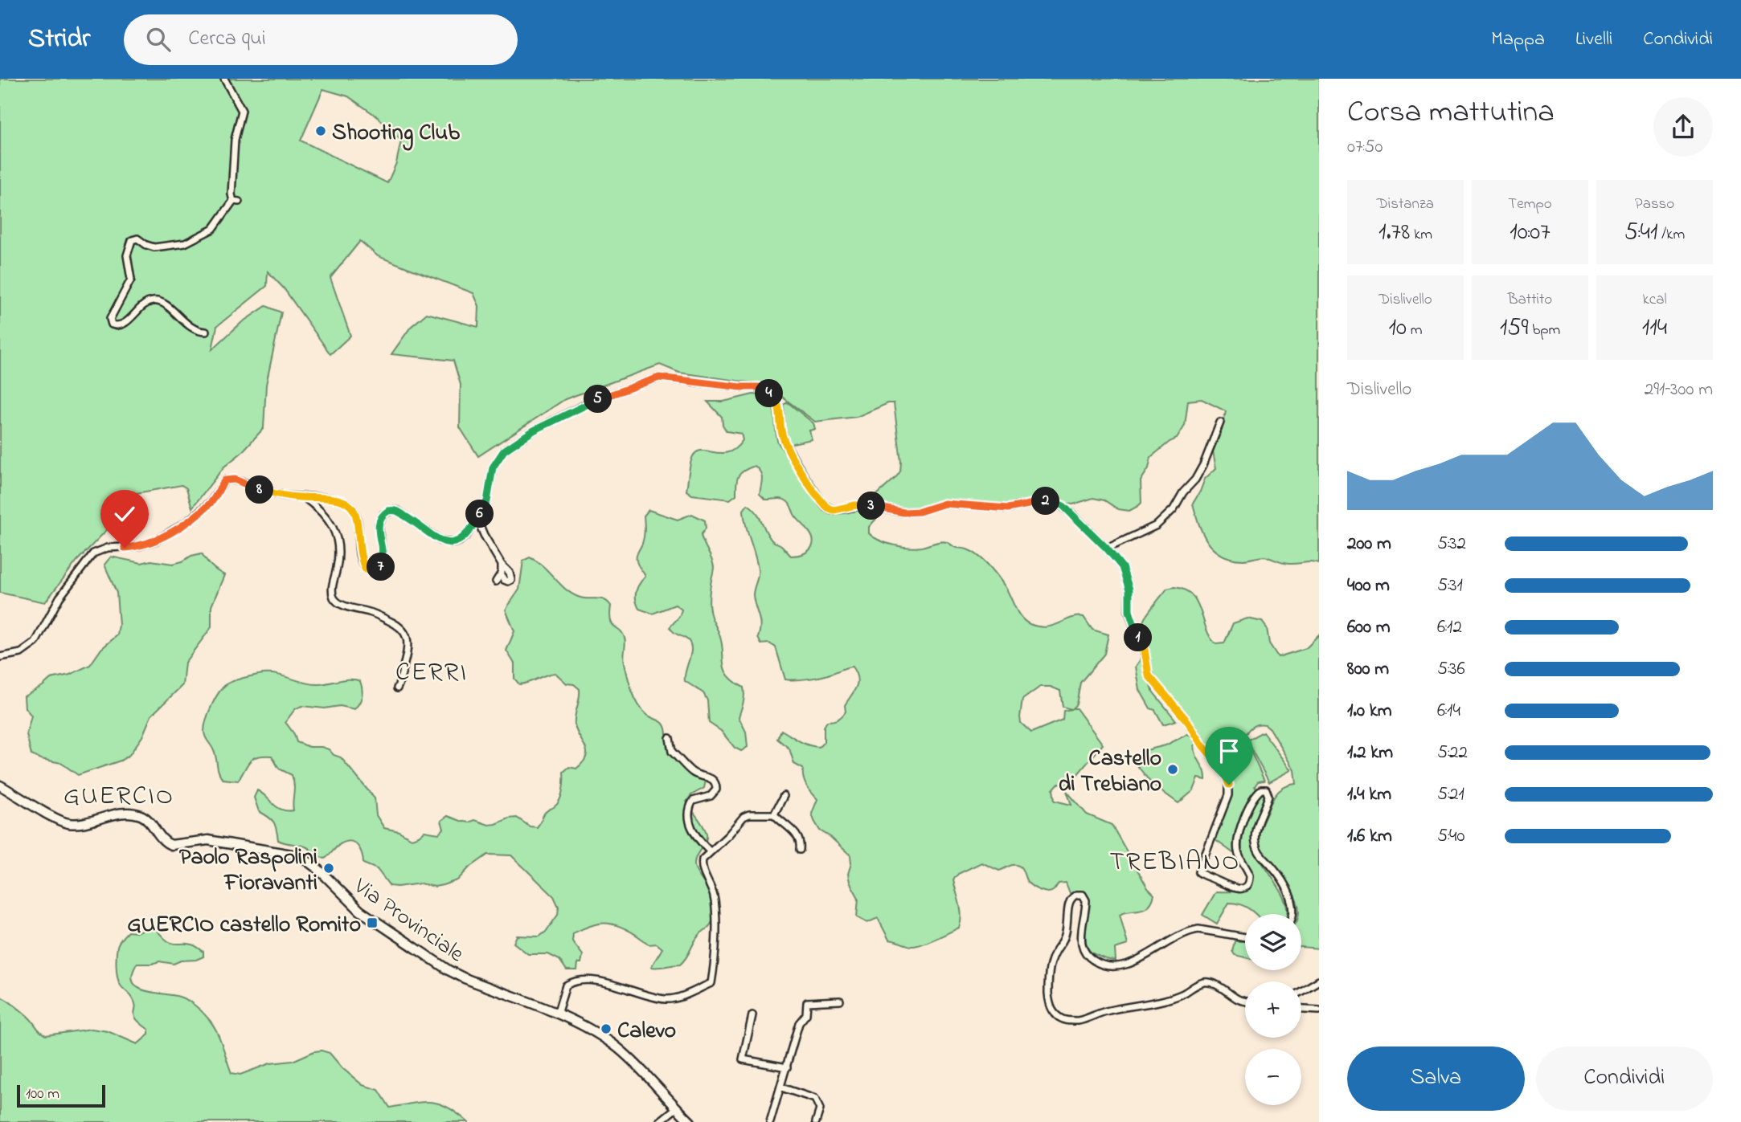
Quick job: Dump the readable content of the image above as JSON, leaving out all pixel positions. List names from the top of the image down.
{
  "streets": {
    "main road": ["Via Provinciale"]
  },
  "districts": ["CERRI", "GUERCIO", "TREBIANO"],
  "places": {
    "other": [
      "Shooting Club",
      "Castello di Trebiano",
      "Paolo Raspolini Fioravanti",
      "Calevo"
    ],
    "transit": ["GUERCIO castello Romito"]
  },
  "scale_bar": "100 m",
  "page": {
    "header": "Stridr",
    "search": "Cerca qui",
    "nav": ["Mappa", "Livelli", "Condividi"],
    "heading": ["Corsa mattutina", "07:50"],
    "stats": [
      ["Distanza", "1.78 km"],
      ["Tempo", "10:07"],
      ["Passo", "5:41 /km"],
      ["Dislivello", "10 m"],
      ["Battito", "159 bpm"],
      ["kcal", "114"]
    ],
    "chart": ["Dislivello", "291–300 m"],
    "pins": [
      "4",
      "5",
      "8",
      "2",
      "3",
      "6",
      "7",
      "1"
    ],
    "list": [
      {
        "name": "200 m",
        "note": "5:32"
      },
      {
        "name": "400 m",
        "note": "5:31"
      },
      {
        "name": "600 m",
        "note": "6:12"
      },
      {
        "name": "800 m",
        "note": "5:36"
      },
      {
        "name": "1.0 km",
        "note": "6:14"
      },
      {
        "name": "1.2 km",
        "note": "5:22"
      },
      {
        "name": "1.4 km",
        "note": "5:21"
      },
      {
        "name": "1.6 km",
        "note": "5:40"
      }
    ],
    "map_buttons": ["+", "−"],
    "buttons": ["Salva", "Condividi"],
    "scale": "100 m"
  }
}
